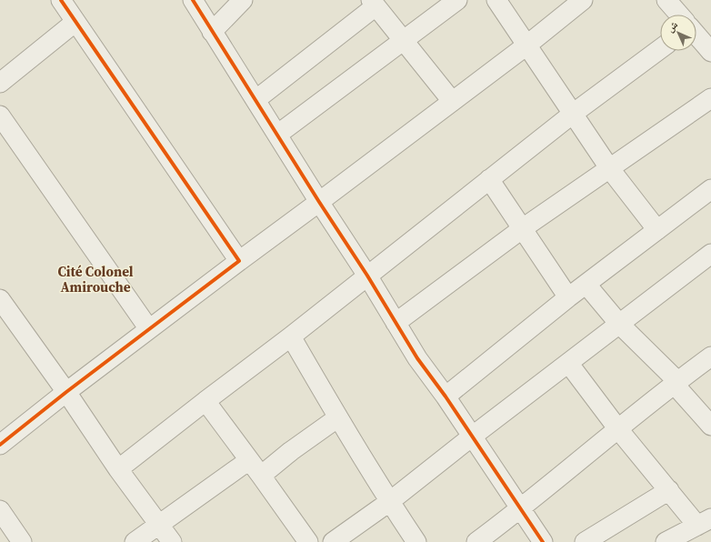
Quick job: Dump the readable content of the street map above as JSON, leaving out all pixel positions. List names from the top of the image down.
{
  "districts": ["Cité Colonel Amirouche"],
  "north": "top left"
}
